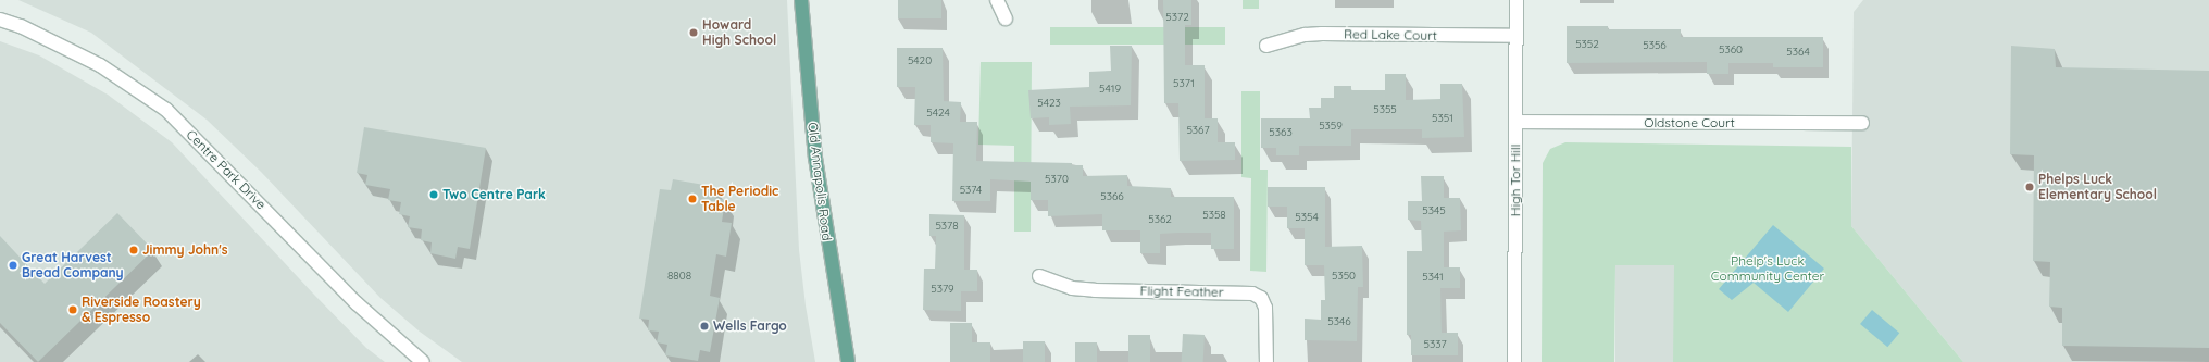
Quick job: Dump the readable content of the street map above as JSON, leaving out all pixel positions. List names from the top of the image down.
{
  "streets": {
    "main road": ["Old Annapolis Road"],
    "street": [
      "Red Lake Court",
      "Oldstone Court",
      "Centre Park Drive",
      "High Tor Hill",
      "Flight Feather"
    ]
  },
  "crossings": [
    ["Red Lake Court", "High Tor Hill"],
    ["Oldstone Court", "High Tor Hill"]
  ],
  "parks": ["Phelp's Luck Community Center"],
  "places": [
    "Howard High School",
    "Phelps Luck Elementary School",
    "Two Centre Park",
    "The Periodic Table",
    "Jimmy John's",
    "Great Harvest Bread Company",
    "Riverside Roastery & Espresso",
    "Wells Fargo"
  ],
  "house_numbers": [
    "5372",
    "5352",
    "5356",
    "5360",
    "5364",
    "5420",
    "5371",
    "5419",
    "5423",
    "5355",
    "5424",
    "5351",
    "5359",
    "5367",
    "5363",
    "5370",
    "5374",
    "5366",
    "5345",
    "5358",
    "5354",
    "5362",
    "5378",
    "8808",
    "5350",
    "5341",
    "5379",
    "5346",
    "5337"
  ]
}
